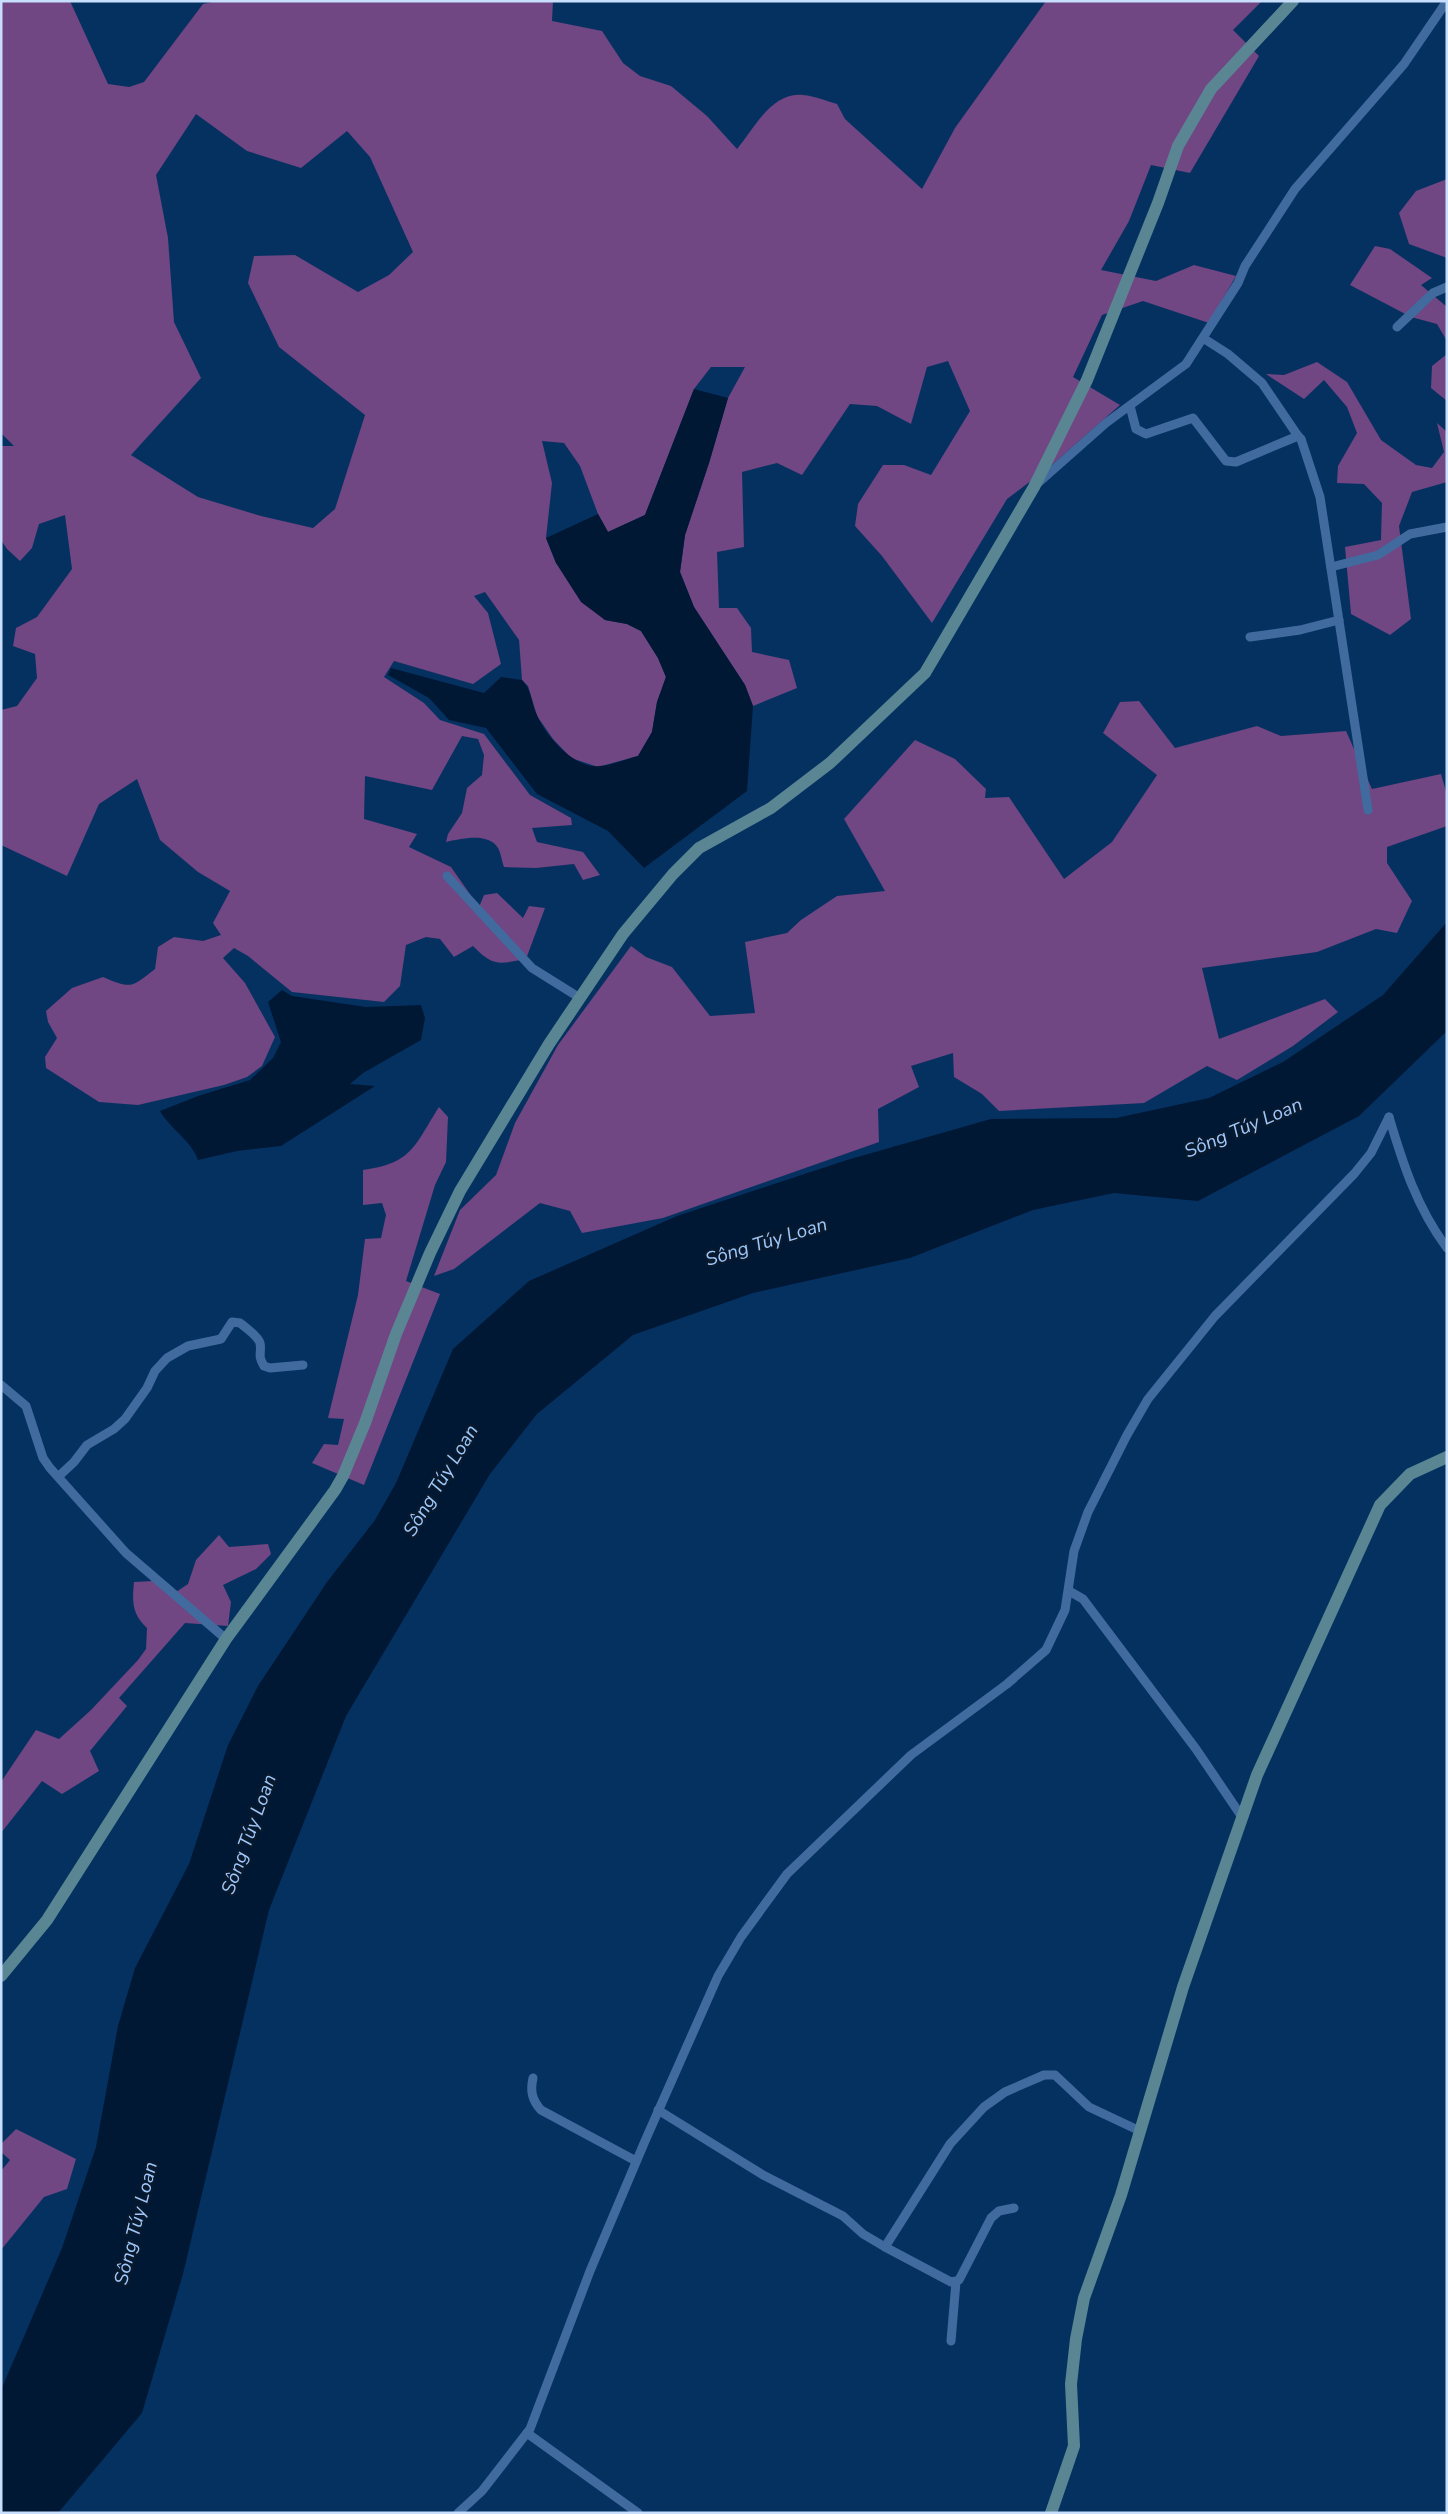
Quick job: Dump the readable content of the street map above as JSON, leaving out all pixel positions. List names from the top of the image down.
{
  "water": ["Sông Túy Loan"]
}
